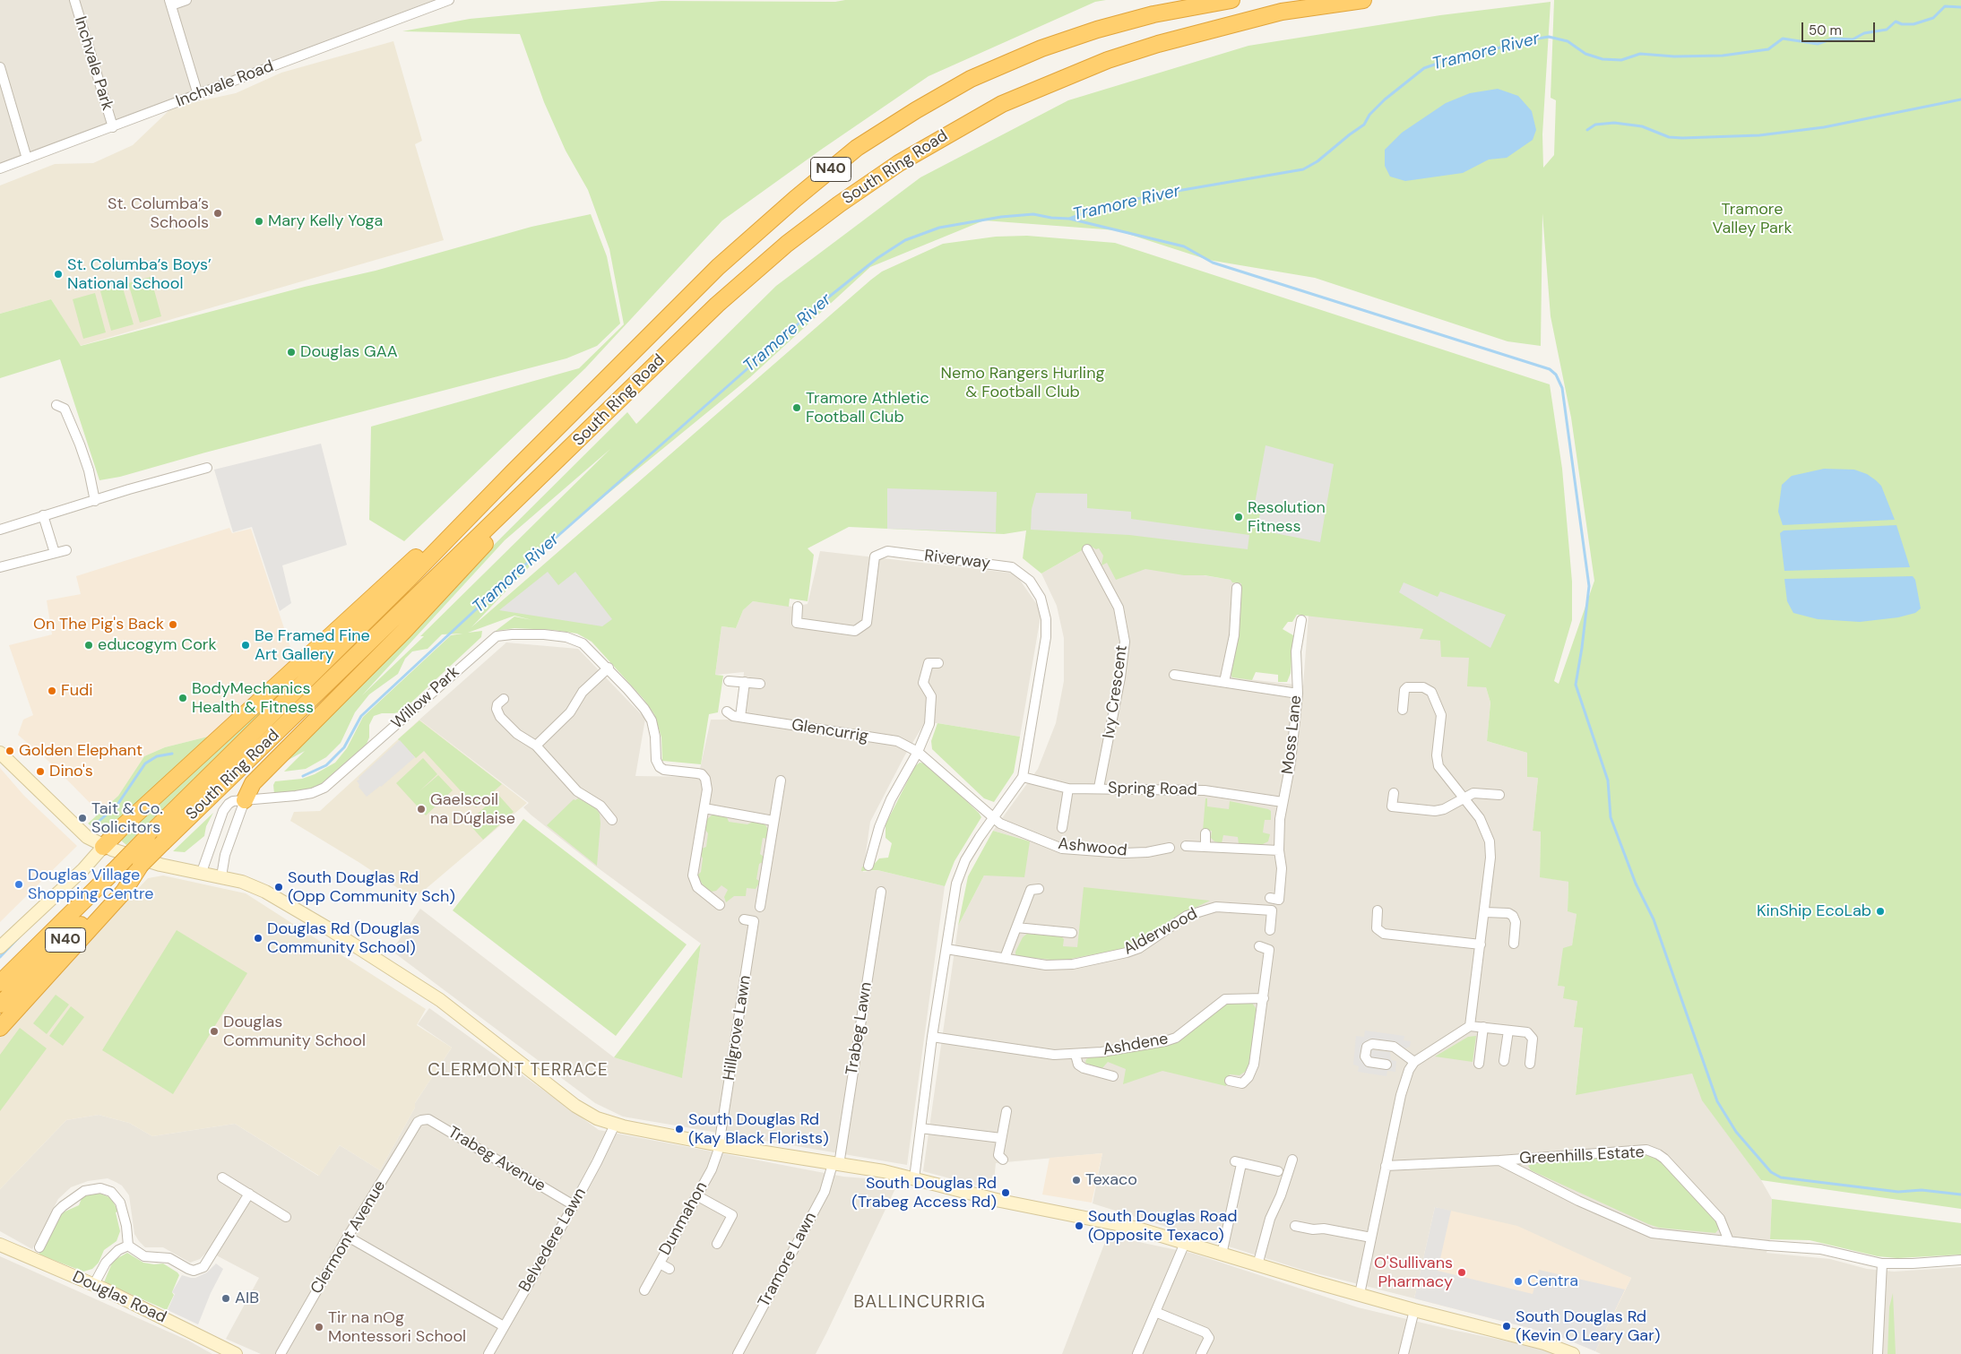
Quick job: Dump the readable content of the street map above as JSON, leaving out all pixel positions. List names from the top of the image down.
{
  "streets": {
    "highway": ["South Ring Road", "N40"],
    "main road": ["Douglas Road"],
    "street": [
      "Inchvale Park",
      "Inchvale Road",
      "Riverway",
      "Ivy Crescent",
      "Willow Park",
      "Glencurrig",
      "Moss Lane",
      "Spring Road",
      "Ashwood",
      "Alderwood",
      "Hillgrove Lawn",
      "Trabeg Lawn",
      "Ashdene",
      "Greenhills Estate",
      "Trabeg Avenue",
      "Dunmahon",
      "Clermont Avenue",
      "Belvedere Lawn",
      "Tramore Lawn"
    ]
  },
  "crossings": [
    ["Inchvale Park", "Inchvale Road"],
    ["Riverway", "Spring Road"],
    ["Ivy Crescent", "Spring Road"],
    ["Glencurrig", "Ashwood"],
    ["Moss Lane", "Spring Road"],
    ["Hillgrove Lawn", "Dunmahon"],
    ["Trabeg Lawn", "Tramore Lawn"],
    ["Trabeg Avenue", "Clermont Avenue"],
    ["Trabeg Avenue", "Belvedere Lawn"]
  ],
  "districts": ["CLERMONT TERRACE", "BALLINCURRIG"],
  "water": ["Tramore River"],
  "parks": ["Tramore Valley Park", "Nemo Rangers Hurling & Football Club"],
  "places": [
    "St. Columba’s Schools",
    "Mary Kelly Yoga",
    "St. Columba’s Boys’ National School",
    "Douglas GAA",
    "Tramore Athletic Football Club",
    "Resolution Fitness",
    "On The Pig's Back",
    "educogym Cork",
    "Be Framed Fine Art Gallery",
    "Fudi",
    "BodyMechanics Health & Fitness",
    "Golden Elephant",
    "Dino's",
    "Gaelscoil na Dúglaise",
    "Tait & Co. Solicitors",
    "Douglas Village Shopping Centre",
    "South Douglas Rd (Opp Community Sch)",
    "KinShip EcoLab",
    "Douglas Rd (Douglas Community School)",
    "Douglas Community School",
    "South Douglas Rd (Kay Black Florists)",
    "Texaco",
    "South Douglas Rd (Trabeg Access Rd)",
    "South Douglas Road (Opposite Texaco)",
    "O'Sullivans Pharmacy",
    "Centra",
    "AIB",
    "South Douglas Rd (Kevin O Leary Gar)",
    "Tir na nOg Montessori School"
  ],
  "scale_bar": "50 m"
}
